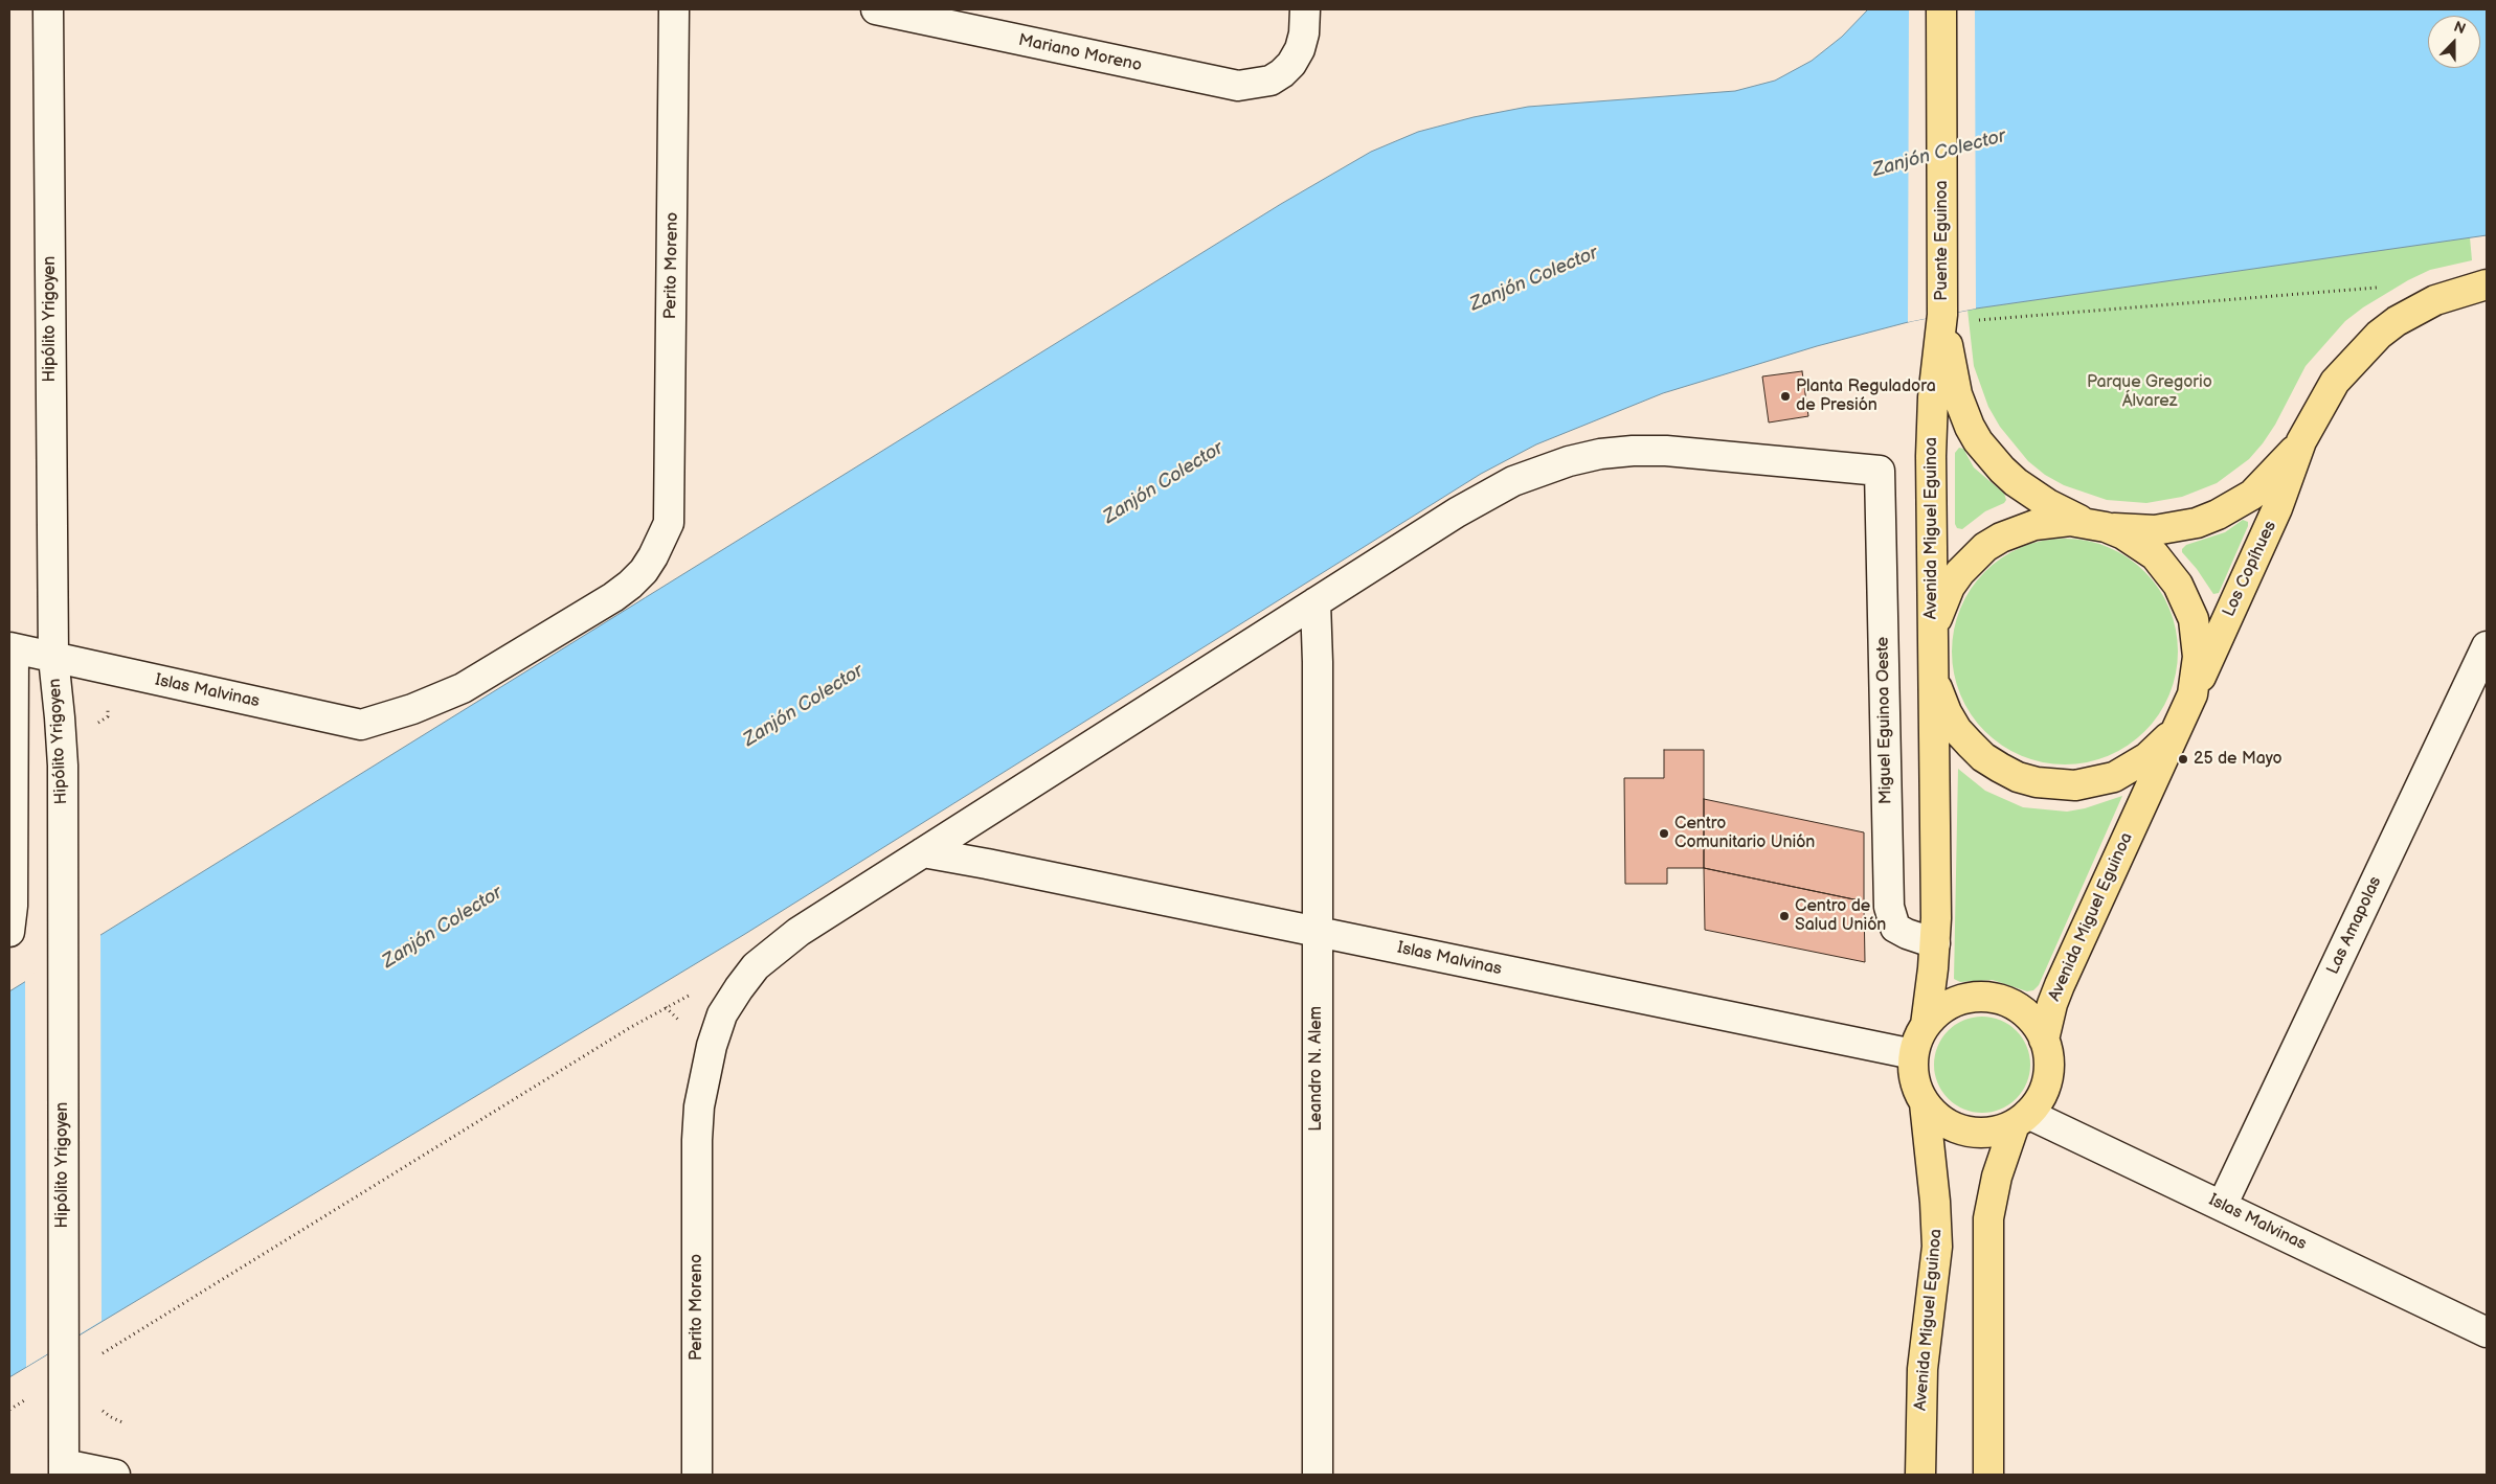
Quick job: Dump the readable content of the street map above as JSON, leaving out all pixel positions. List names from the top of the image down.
{
  "streets": {
    "main road": ["Puente Eguinoa", "Avenida Miguel Eguinoa", "Los Copíhues"],
    "street": [
      "Mariano Moreno",
      "Perito Moreno",
      "Hipólito Yrigoyen",
      "Islas Malvinas",
      "Miguel Eguinoa Oeste",
      "Las Amapolas",
      "Leandro N. Alem"
    ]
  },
  "crossings": [
    ["Puente Eguinoa", "Avenida Miguel Eguinoa"],
    ["Perito Moreno", "Islas Malvinas"],
    ["Perito Moreno", "Miguel Eguinoa Oeste"],
    ["Perito Moreno", "Leandro N. Alem"],
    ["Hipólito Yrigoyen", "Islas Malvinas"],
    ["Avenida Miguel Eguinoa", "Los Copíhues"],
    ["Avenida Miguel Eguinoa", "Islas Malvinas"],
    ["Avenida Miguel Eguinoa", "Miguel Eguinoa Oeste"],
    ["Islas Malvinas", "Las Amapolas"],
    ["Islas Malvinas", "Leandro N. Alem"]
  ],
  "water": ["Zanjón Colector"],
  "parks": ["Parque Gregorio Álvarez"],
  "places": [
    "Planta Reguladora de Presión",
    "25 de Mayo",
    "Centro Comunitario Unión",
    "Centro de Salud Unión"
  ],
  "north": "top"
}
